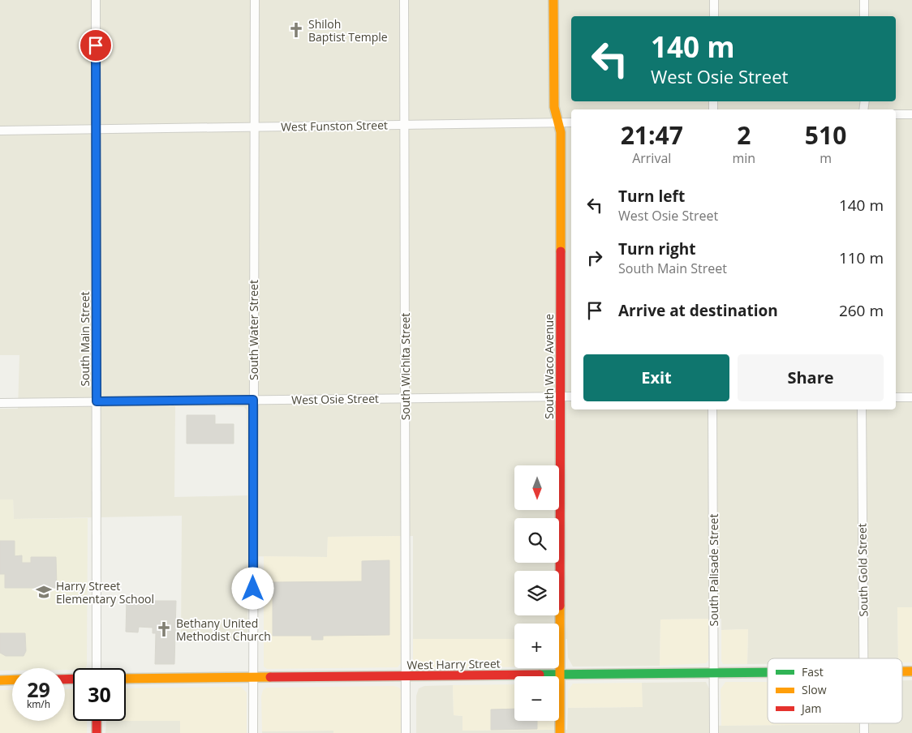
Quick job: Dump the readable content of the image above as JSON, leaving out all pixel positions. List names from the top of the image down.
{
  "streets": {
    "street": [
      "West Funston Street",
      "South Water Street",
      "South Main Street",
      "South Wichita Street",
      "South Waco Avenue",
      "West Osie Street",
      "South Palisade Street",
      "South Gold Street",
      "West Harry Street"
    ]
  },
  "crossings": [
    ["West Funston Street", "South Water Street"],
    ["West Funston Street", "South Main Street"],
    ["West Funston Street", "South Wichita Street"],
    ["West Funston Street", "South Waco Avenue"],
    ["South Water Street", "West Osie Street"],
    ["South Water Street", "West Harry Street"],
    ["South Main Street", "West Osie Street"],
    ["South Wichita Street", "West Osie Street"],
    ["South Wichita Street", "West Harry Street"],
    ["South Waco Avenue", "West Osie Street"],
    ["South Waco Avenue", "West Harry Street"],
    ["South Palisade Street", "West Harry Street"]
  ],
  "places": {
    "church": ["Shiloh Baptist Temple", "Bethany United Methodist Church"],
    "school or university": ["Harry Street Elementary School"]
  },
  "legend": ["Fast", "Slow", "Jam"],
  "north": "bottom",
  "page": {
    "turn": ["140 m", "West Osie Street"],
    "eta": [
      "21:47",
      "Arrival",
      "2",
      "min",
      "510",
      "m"
    ],
    "list": [
      {
        "name": "Turn left",
        "note": "West Osie Street",
        "value": "140 m"
      },
      {
        "name": "Turn right",
        "note": "South Main Street",
        "value": "110 m"
      },
      {
        "name": "Arrive at destination",
        "value": "260 m"
      }
    ],
    "buttons": ["Exit", "Share"],
    "map_buttons": ["+", "−"],
    "speed": "29 km/h",
    "limit": "30"
  }
}
